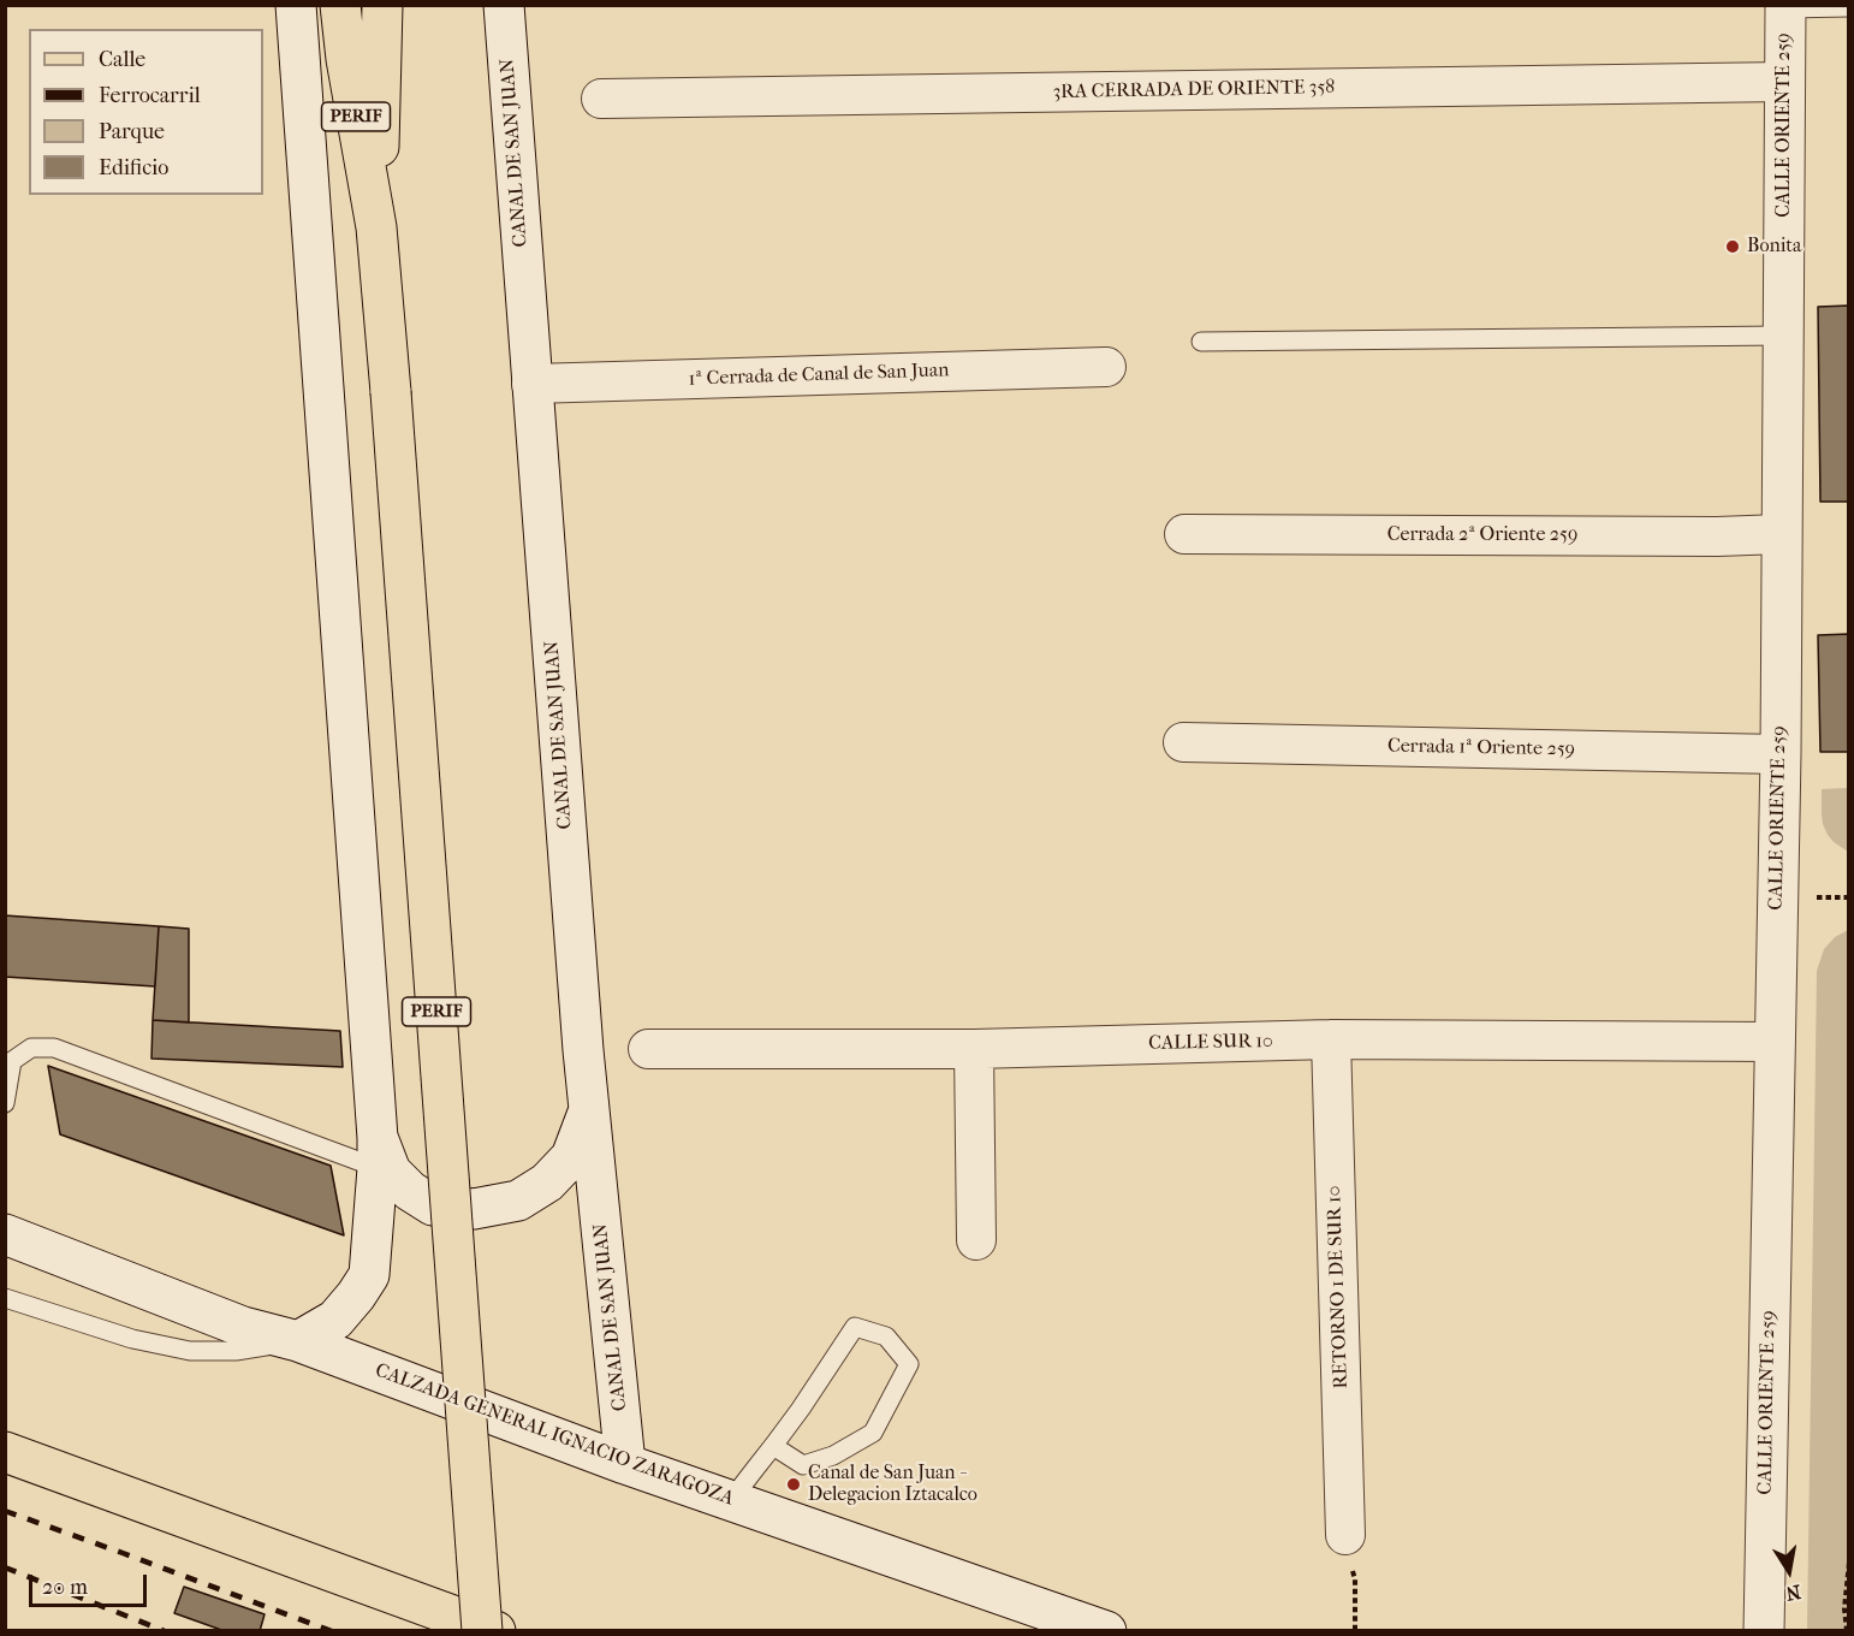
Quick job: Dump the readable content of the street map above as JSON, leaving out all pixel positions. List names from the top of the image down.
{
  "streets": {
    "main road": [
      "PERIF",
      "CALLE ORIENTE 259",
      "CANAL DE SAN JUAN",
      "CALZADA GENERAL IGNACIO ZARAGOZA"
    ],
    "street": [
      "3RA CERRADA DE ORIENTE 358",
      "1ª Cerrada de Canal de San Juan",
      "Cerrada 2ª Oriente 259",
      "Cerrada 1ª Oriente 259",
      "CALLE SUR 10",
      "RETORNO 1 DE SUR 10"
    ]
  },
  "crossings": [
    ["3RA CERRADA DE ORIENTE 358", "CALLE ORIENTE 259"],
    ["CALLE ORIENTE 259", "Cerrada 2ª Oriente 259"],
    ["CALLE ORIENTE 259", "Cerrada 1ª Oriente 259"],
    ["CALLE ORIENTE 259", "CALLE SUR 10"],
    ["CANAL DE SAN JUAN", "1ª Cerrada de Canal de San Juan"],
    ["CANAL DE SAN JUAN", "CALZADA GENERAL IGNACIO ZARAGOZA"],
    ["CALLE SUR 10", "RETORNO 1 DE SUR 10"]
  ],
  "places": ["Bonita", "Canal de San Juan - Delegacion Iztacalco"],
  "legend": [
    "Calle",
    "Ferrocarril",
    "Parque",
    "Edificio"
  ],
  "scale_bar": "20 m",
  "north": "bottom"
}
